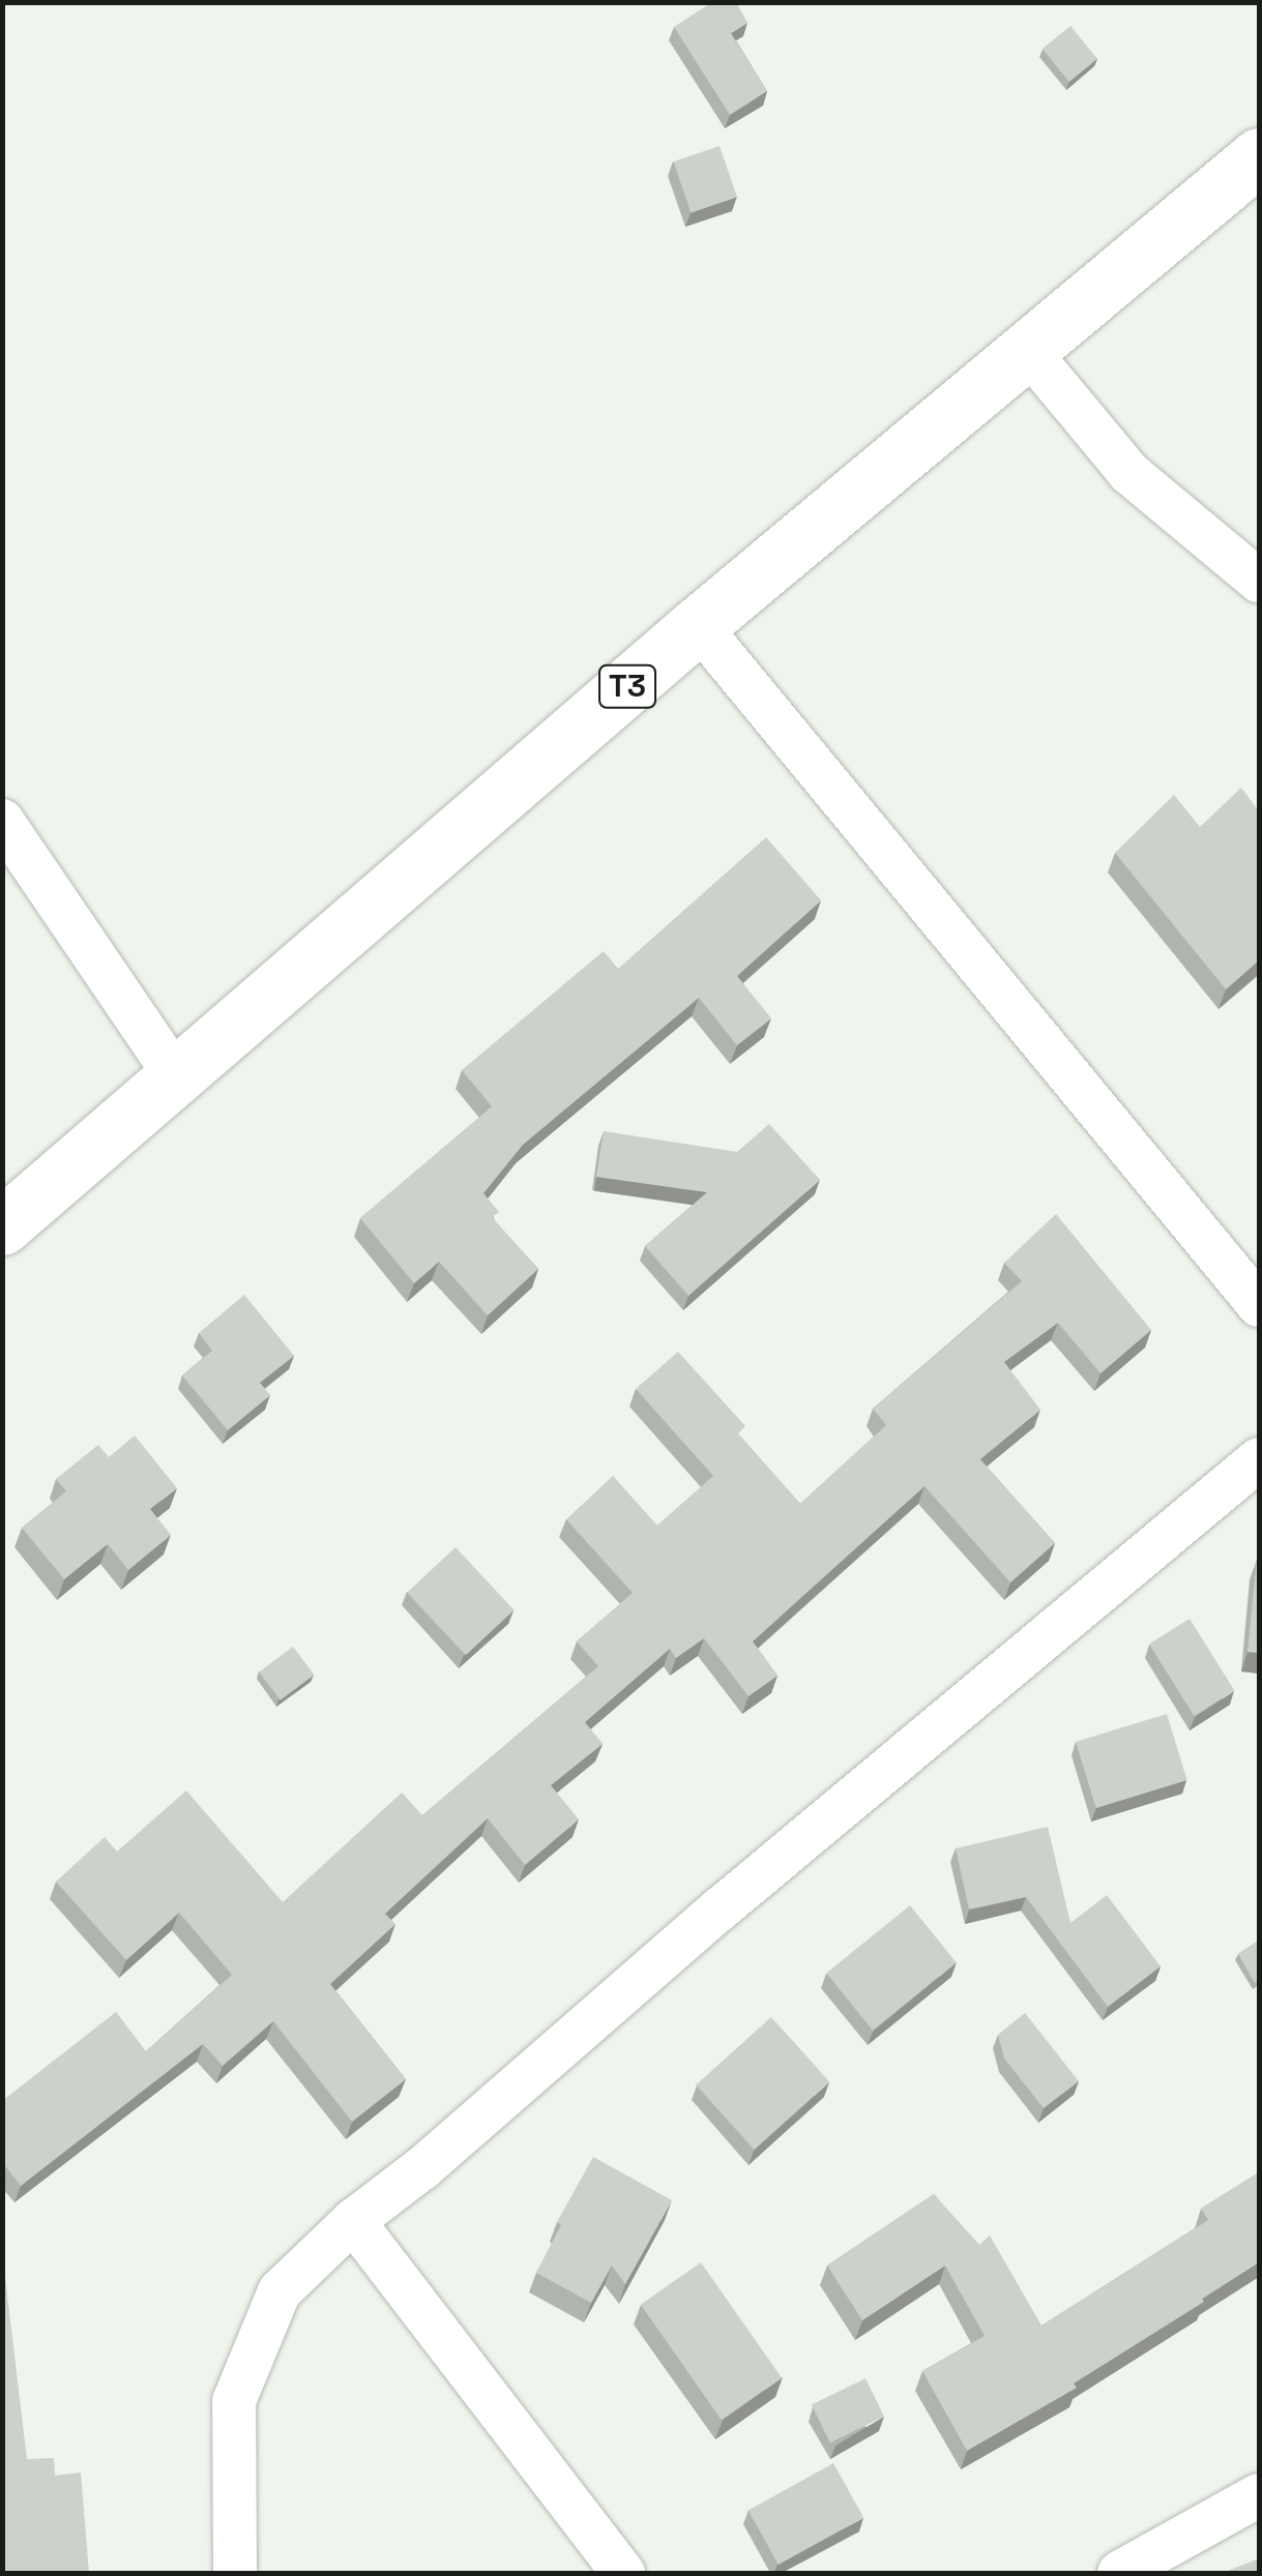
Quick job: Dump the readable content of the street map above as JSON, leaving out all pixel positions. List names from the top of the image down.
{
  "streets": {
    "highway": ["T3"]
  }
}
